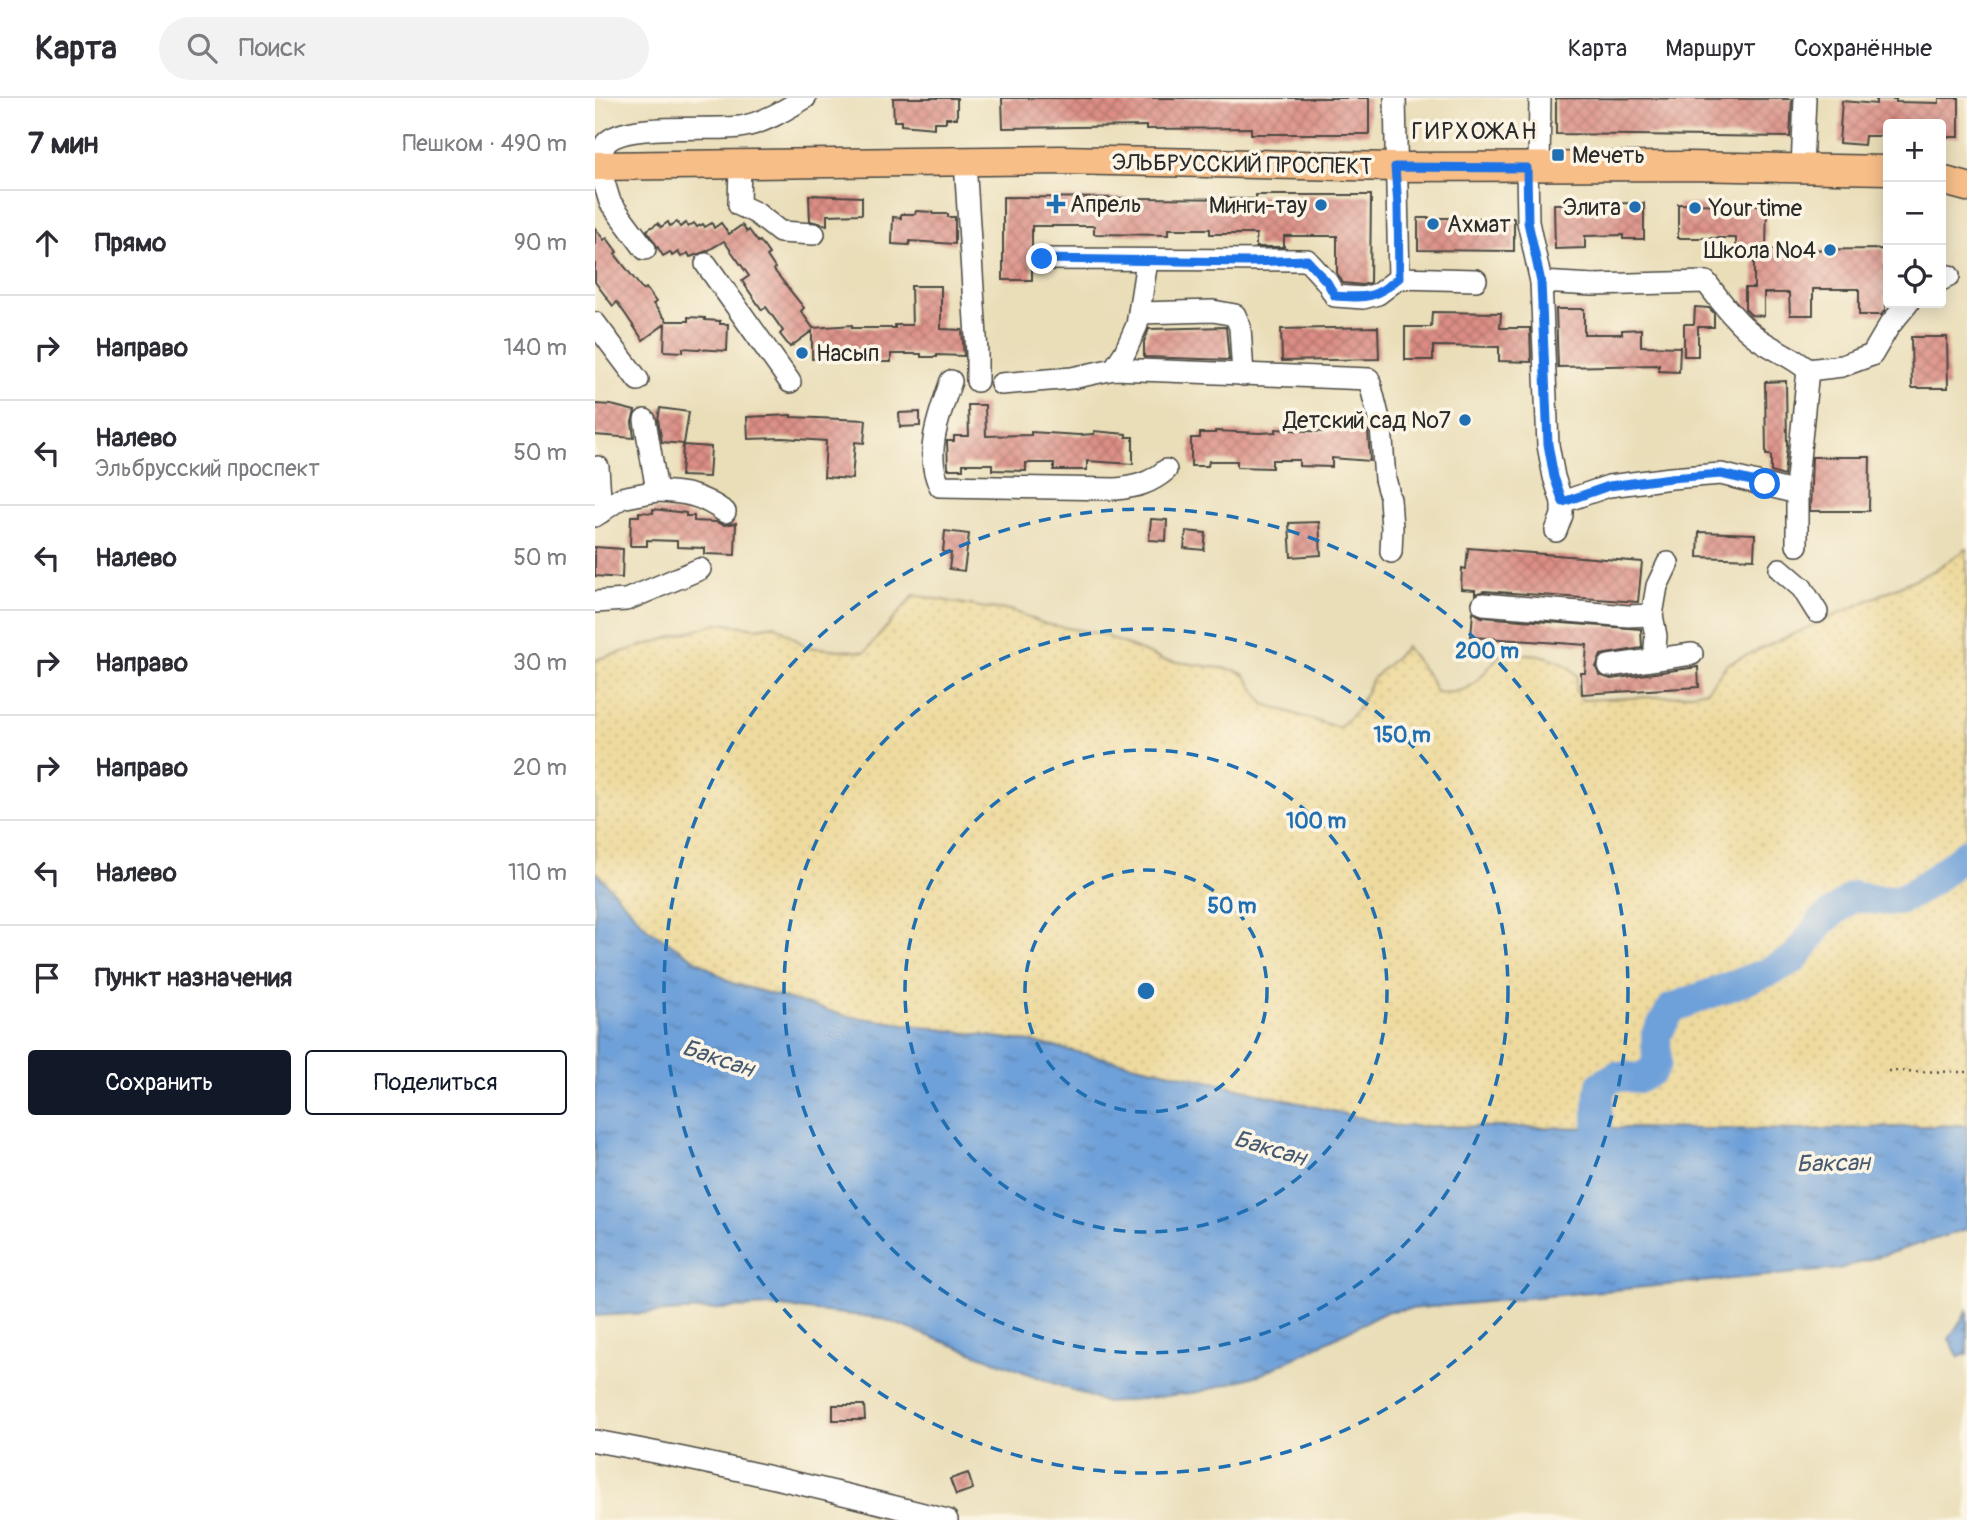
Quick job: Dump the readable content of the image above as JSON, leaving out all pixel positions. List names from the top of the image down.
{
  "streets": {
    "main road": ["ЭЛЬБРУССКИЙ ПРОСПЕКТ"]
  },
  "districts": ["ГИРХОЖАН"],
  "water": ["Баксан"],
  "places": {
    "transit": ["Мечеть"],
    "health": ["Апрель"],
    "other": [
      "Минги-тау",
      "Элита",
      "Your time",
      "Ахмат",
      "Школа №4",
      "Насып",
      "Детский сад №7"
    ]
  },
  "page": {
    "header": "Карта",
    "search": "Поиск",
    "nav": ["Карта", "Маршрут", "Сохранённые"],
    "heading": ["7 мин", "Пешком · 490 m"],
    "map_buttons": ["+", "−"],
    "list": [
      ["Прямо", "90 m"],
      ["Направо", "140 m"],
      ["Налево", "Эльбрусский проспект", "50 m"],
      ["Налево", "50 m"],
      ["Направо", "30 m"],
      ["Направо", "20 m"],
      ["Налево", "110 m"],
      "Пункт назначения"
    ],
    "buttons": ["Сохранить", "Поделиться"]
  },
  "rings": [
    "200 m",
    "150 m",
    "100 m",
    "50 m"
  ]
}
